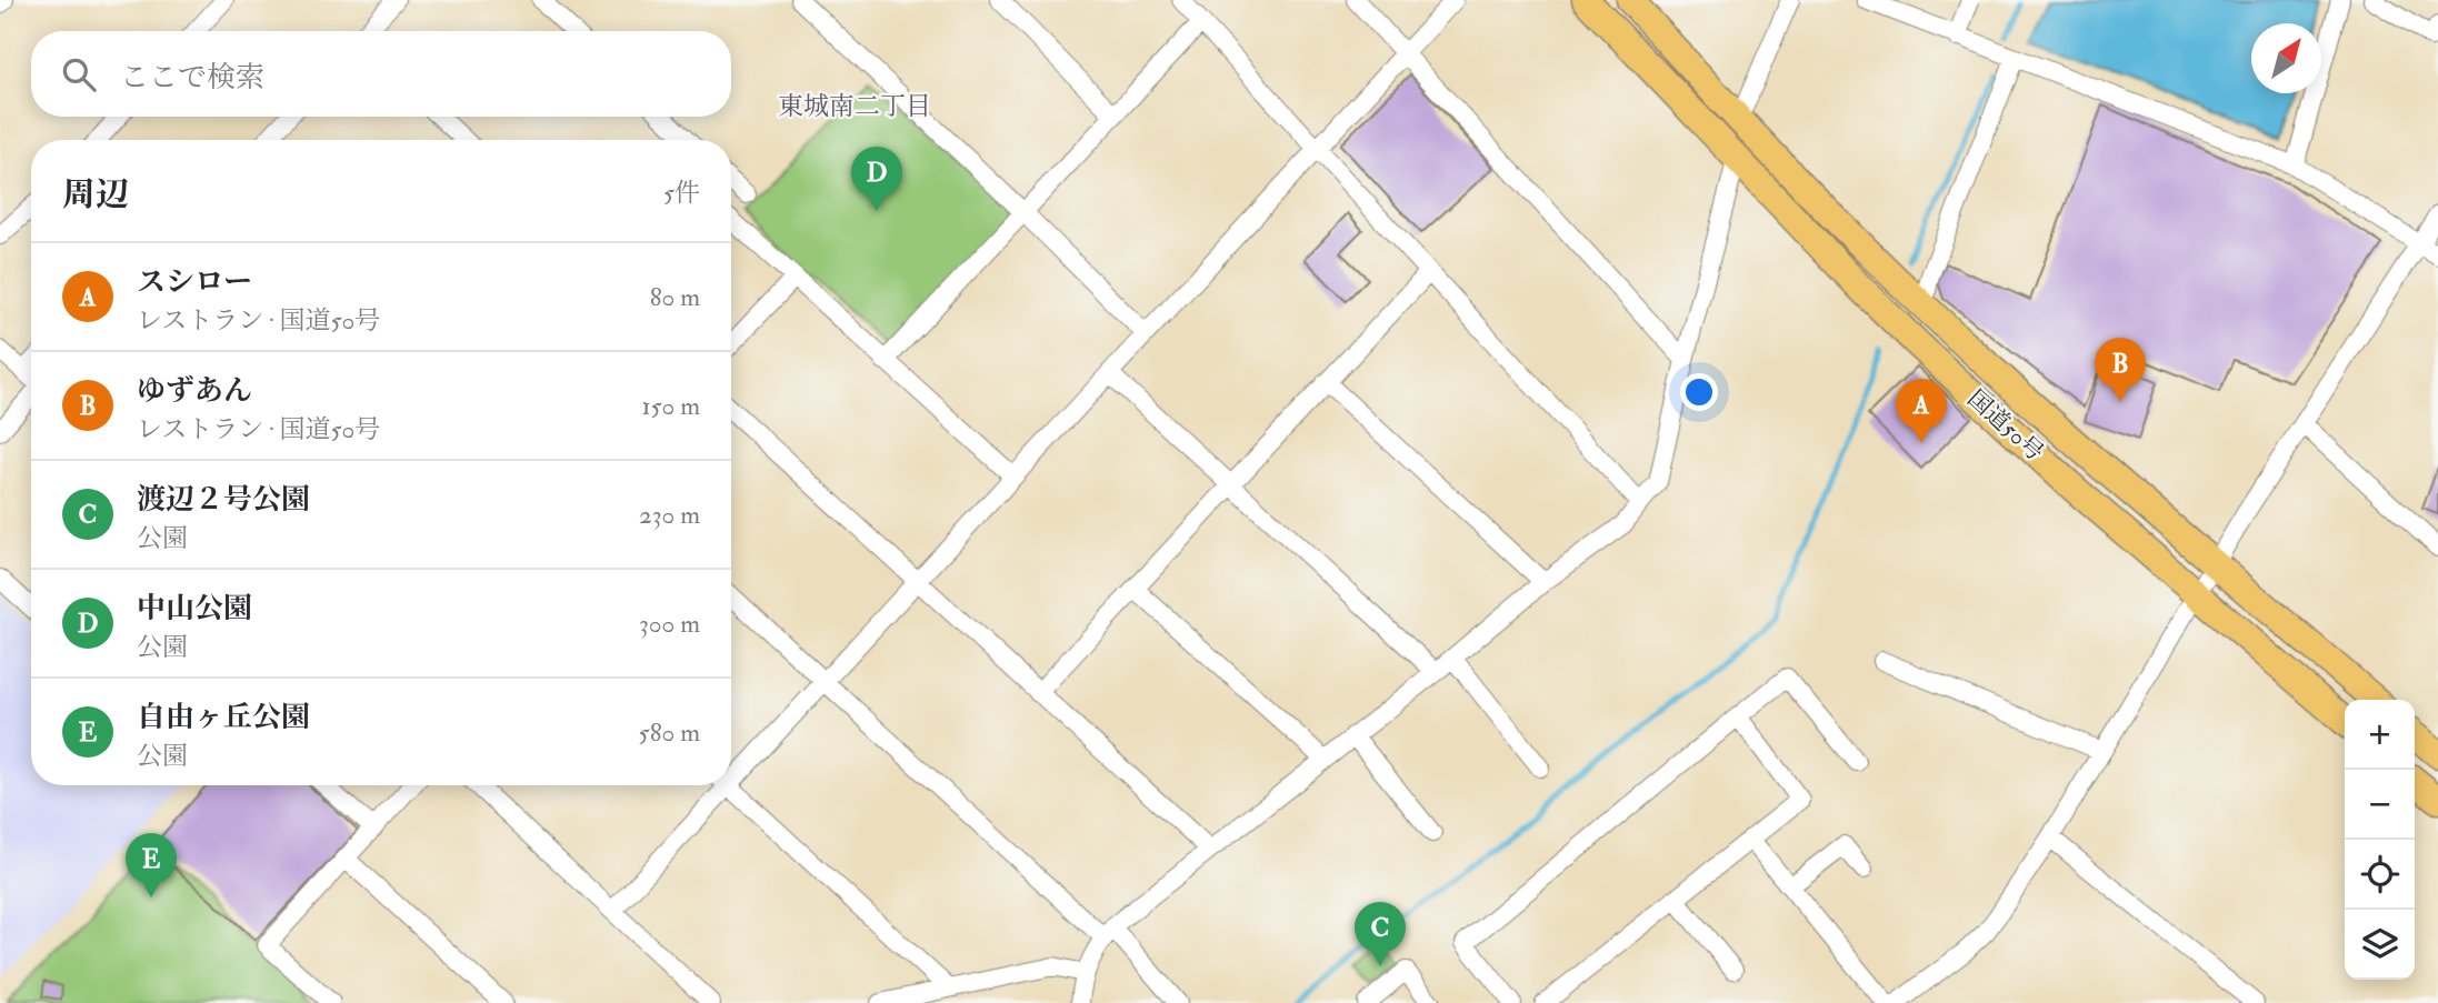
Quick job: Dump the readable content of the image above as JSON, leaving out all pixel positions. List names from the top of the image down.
{
  "streets": {
    "highway": ["国道50号"]
  },
  "districts": ["東城南二丁目"],
  "north": "top right",
  "page": {
    "search": "ここで検索",
    "heading": ["周辺", "5件"],
    "pins": [
      "D",
      "B",
      "A",
      "E",
      "C"
    ],
    "list": [
      {
        "mark": "A",
        "name": "スシロー",
        "note": "レストラン · 国道50号",
        "value": "80 m"
      },
      {
        "mark": "B",
        "name": "ゆずあん",
        "note": "レストラン · 国道50号",
        "value": "150 m"
      },
      {
        "mark": "C",
        "name": "渡辺２号公園",
        "note": "公園",
        "value": "230 m"
      },
      {
        "mark": "D",
        "name": "中山公園",
        "note": "公園",
        "value": "300 m"
      },
      {
        "mark": "E",
        "name": "自由ヶ丘公園",
        "note": "公園",
        "value": "580 m"
      }
    ],
    "map_buttons": ["+", "−"]
  }
}
